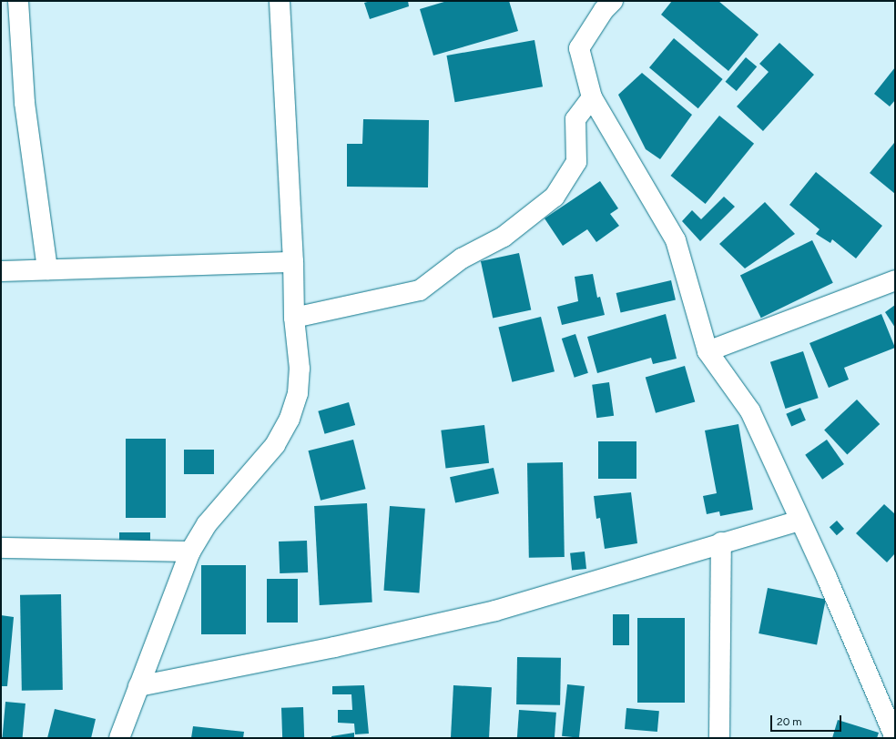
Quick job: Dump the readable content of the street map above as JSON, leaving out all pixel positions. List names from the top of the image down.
{
  "scale_bar": "20 m"
}
